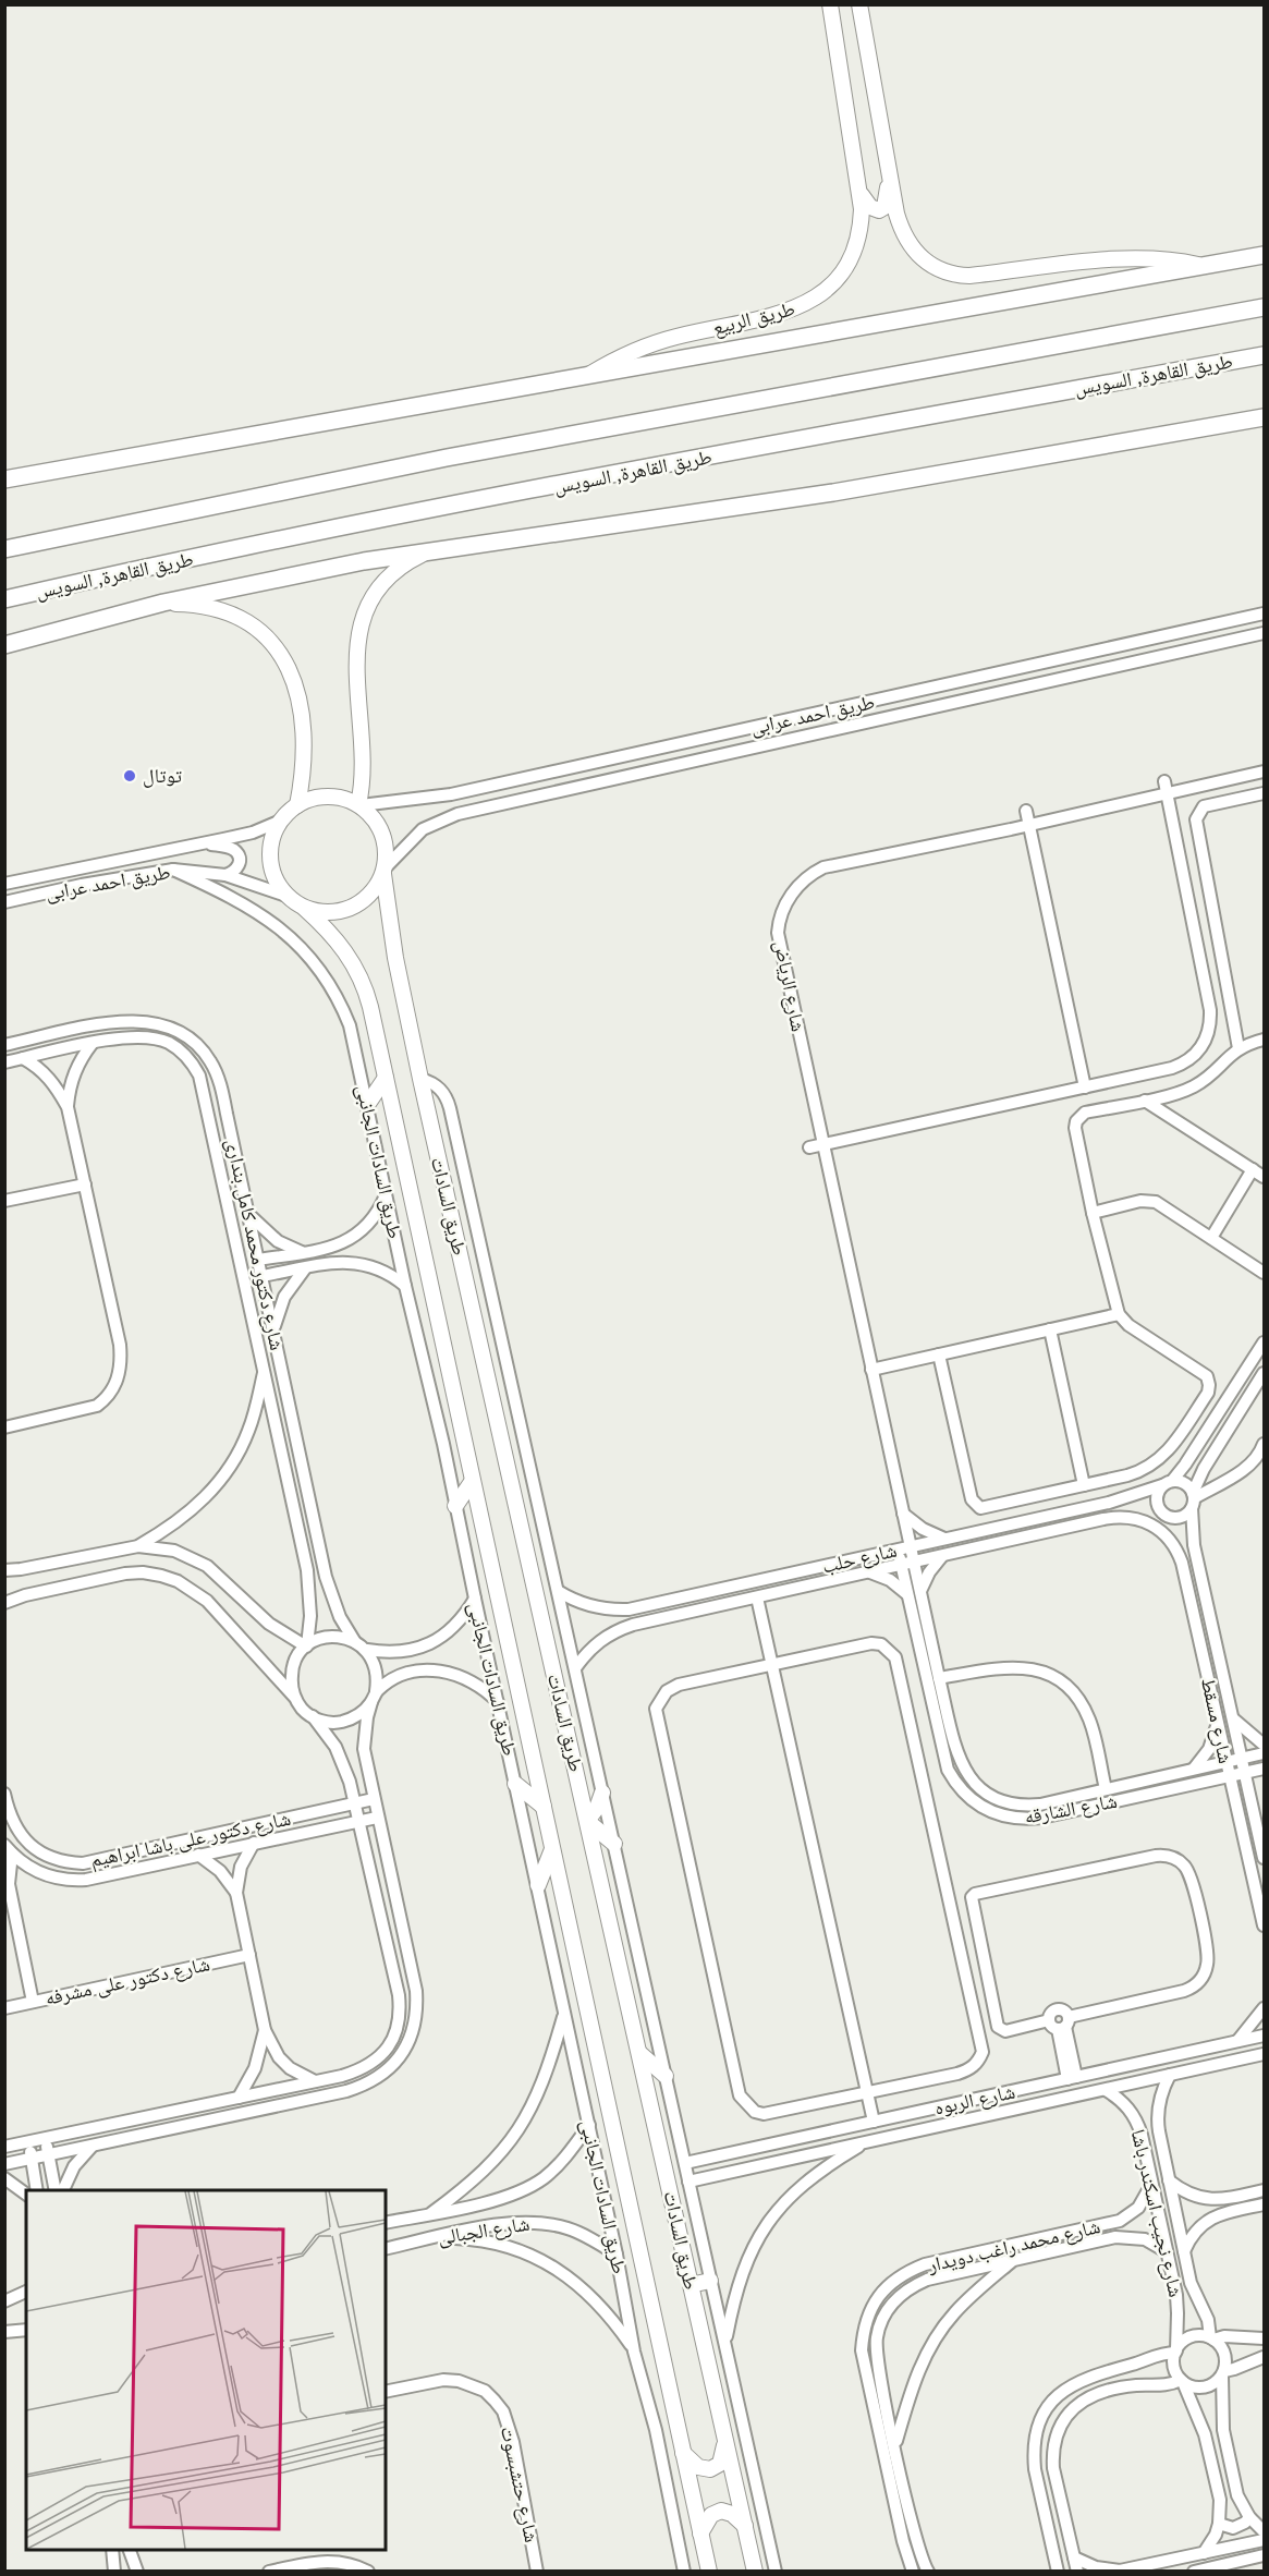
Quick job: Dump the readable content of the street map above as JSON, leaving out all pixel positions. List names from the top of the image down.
{
  "streets": {
    "highway": ["طريق القاهرة, السويس"],
    "main road": ["طريق الربيع", "طريق السادات"],
    "street": [
      "طريق احمد عرابى",
      "شارع الرياض",
      "طريق السادات الجانبى",
      "شارع دكتور محمد كامل بندارى",
      "شارع حلب",
      "شارع مسقط",
      "شارع الشارقه",
      "شارع دكتور على باشا ابراهيم",
      "شارع دكتور على مشرفه",
      "شارع الربوه",
      "شارع نجيب اسكندر باشا",
      "شارع الجبالى",
      "شارع محمد راغب دويدار",
      "شارع حتشبسوت"
    ]
  },
  "crossings": [
    ["طريق احمد عرابى", "طريق السادات الجانبى"],
    ["طريق احمد عرابى", "طريق السادات"],
    ["شارع الرياض", "شارع حلب"],
    ["شارع الرياض", "شارع الشارقه"],
    ["طريق السادات الجانبى", "شارع الجبالى"],
    ["شارع حلب", "شارع مسقط"],
    ["شارع حلب", "شارع الشارقه"],
    ["شارع مسقط", "شارع الشارقه"],
    ["شارع الربوه", "شارع نجيب اسكندر باشا"],
    ["شارع نجيب اسكندر باشا", "شارع محمد راغب دويدار"]
  ],
  "places": ["توتال"]
}
